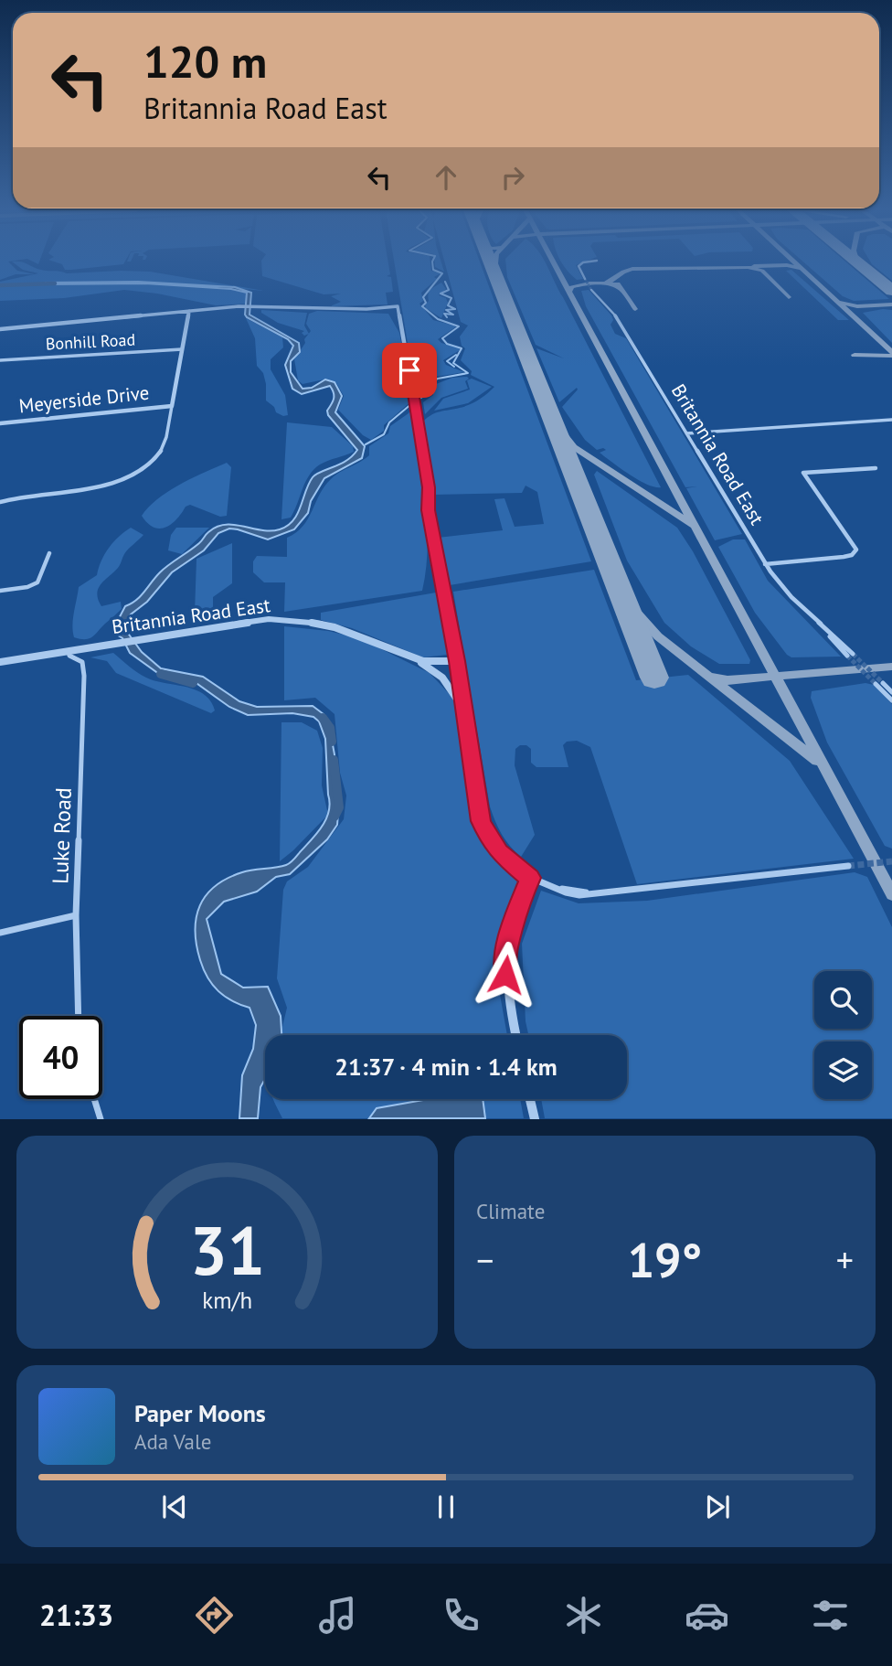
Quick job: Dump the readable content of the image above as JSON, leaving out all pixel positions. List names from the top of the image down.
{
  "streets": {
    "street": [
      "Bonhill Road",
      "Meyerside Drive",
      "Britannia Road East",
      "Luke Road"
    ]
  },
  "crossings": [
    ["Britannia Road East", "Luke Road"]
  ],
  "page": {
    "turn": ["120 m", "Britannia Road East"],
    "limit": "40",
    "trip": "21:37 · 4 min · 1.4 km",
    "tile": "Climate",
    "heat": ["−", "19°", "+"],
    "song": ["Paper Moons", "Ada Vale"],
    "tabs": "21:33",
    "gauge": ["31", "km/h"]
  }
}
